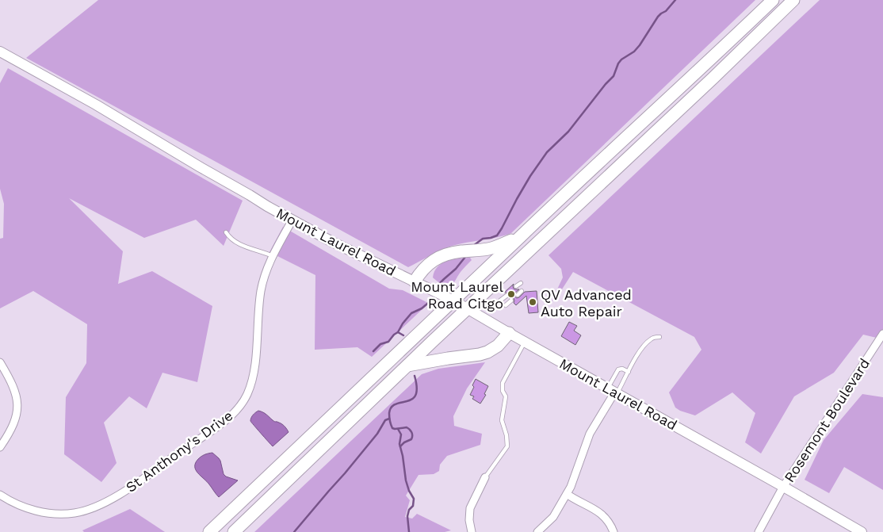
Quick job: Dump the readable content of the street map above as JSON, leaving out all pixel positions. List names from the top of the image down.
{
  "streets": {
    "main road": ["Mount Laurel Road"],
    "street": ["Rosemont Boulevard", "St Anthony's Drive"]
  },
  "crossings": [
    ["Mount Laurel Road", "Rosemont Boulevard"],
    ["Mount Laurel Road", "St Anthony's Drive"]
  ],
  "places": ["Mount Laurel Road Citgo", "QV Advanced Auto Repair"]
}
